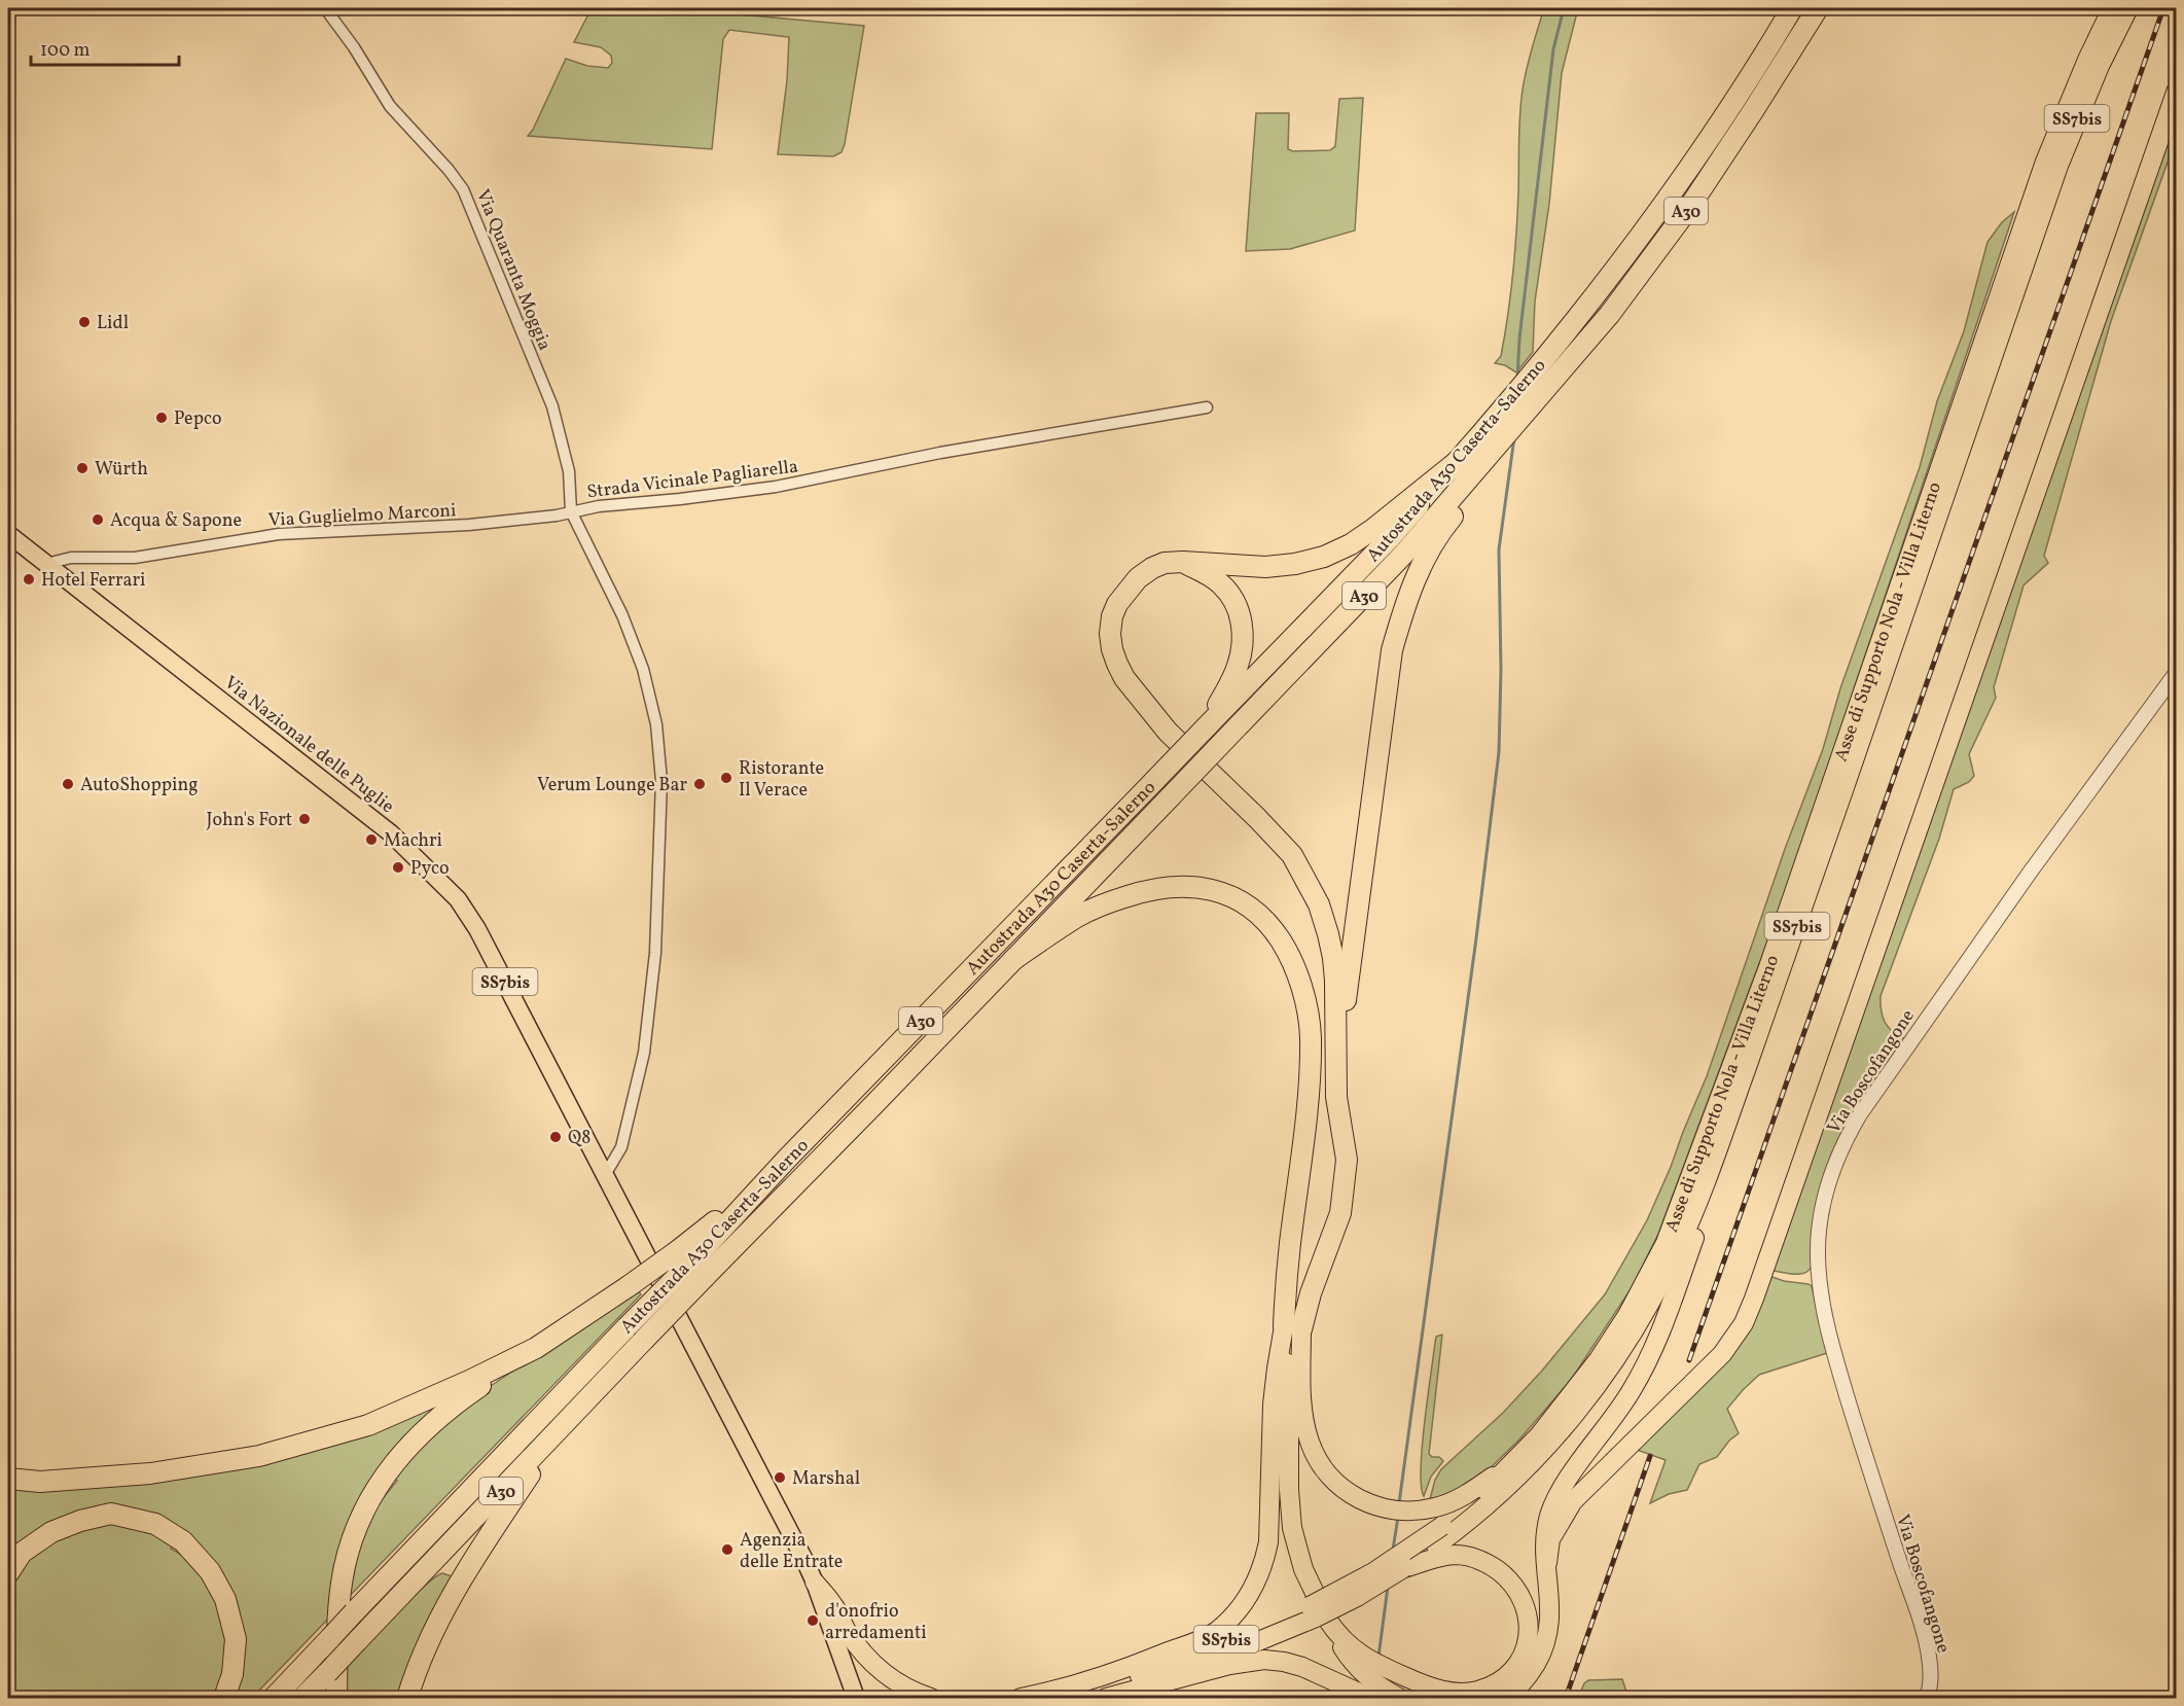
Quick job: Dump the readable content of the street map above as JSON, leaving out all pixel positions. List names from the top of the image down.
{
  "streets": {
    "highway": [
      "SS7bis",
      "A30",
      "Autostrada A30 Caserta-Salerno",
      "Asse di Supporto Nola - Villa Literno"
    ],
    "main road": ["Via Nazionale delle Puglie"],
    "street": [
      "Via Quaranta Moggia",
      "Strada Vicinale Pagliarella",
      "Via Guglielmo Marconi",
      "Via Boscofangone"
    ]
  },
  "crossings": [
    ["SS7bis", "Asse di Supporto Nola - Villa Literno"],
    ["SS7bis", "Via Nazionale delle Puglie"],
    ["Via Quaranta Moggia", "Strada Vicinale Pagliarella"],
    ["Via Quaranta Moggia", "Via Guglielmo Marconi"],
    ["Strada Vicinale Pagliarella", "Via Guglielmo Marconi"],
    ["Strada Vicinale Pagliarella", "Via Nazionale delle Puglie"],
    ["Via Guglielmo Marconi", "Via Nazionale delle Puglie"]
  ],
  "places": [
    "Lidl",
    "Pepco",
    "Würth",
    "Acqua & Sapone",
    "Hotel Ferrari",
    "Ristorante Il Verace",
    "AutoShopping",
    "Verum Lounge Bar",
    "John's Fort",
    "Machri",
    "Pyco",
    "Q8",
    "Marshal",
    "Agenzia delle Entrate",
    "d'onofrio arredamenti"
  ],
  "scale_bar": "100 m"
}
